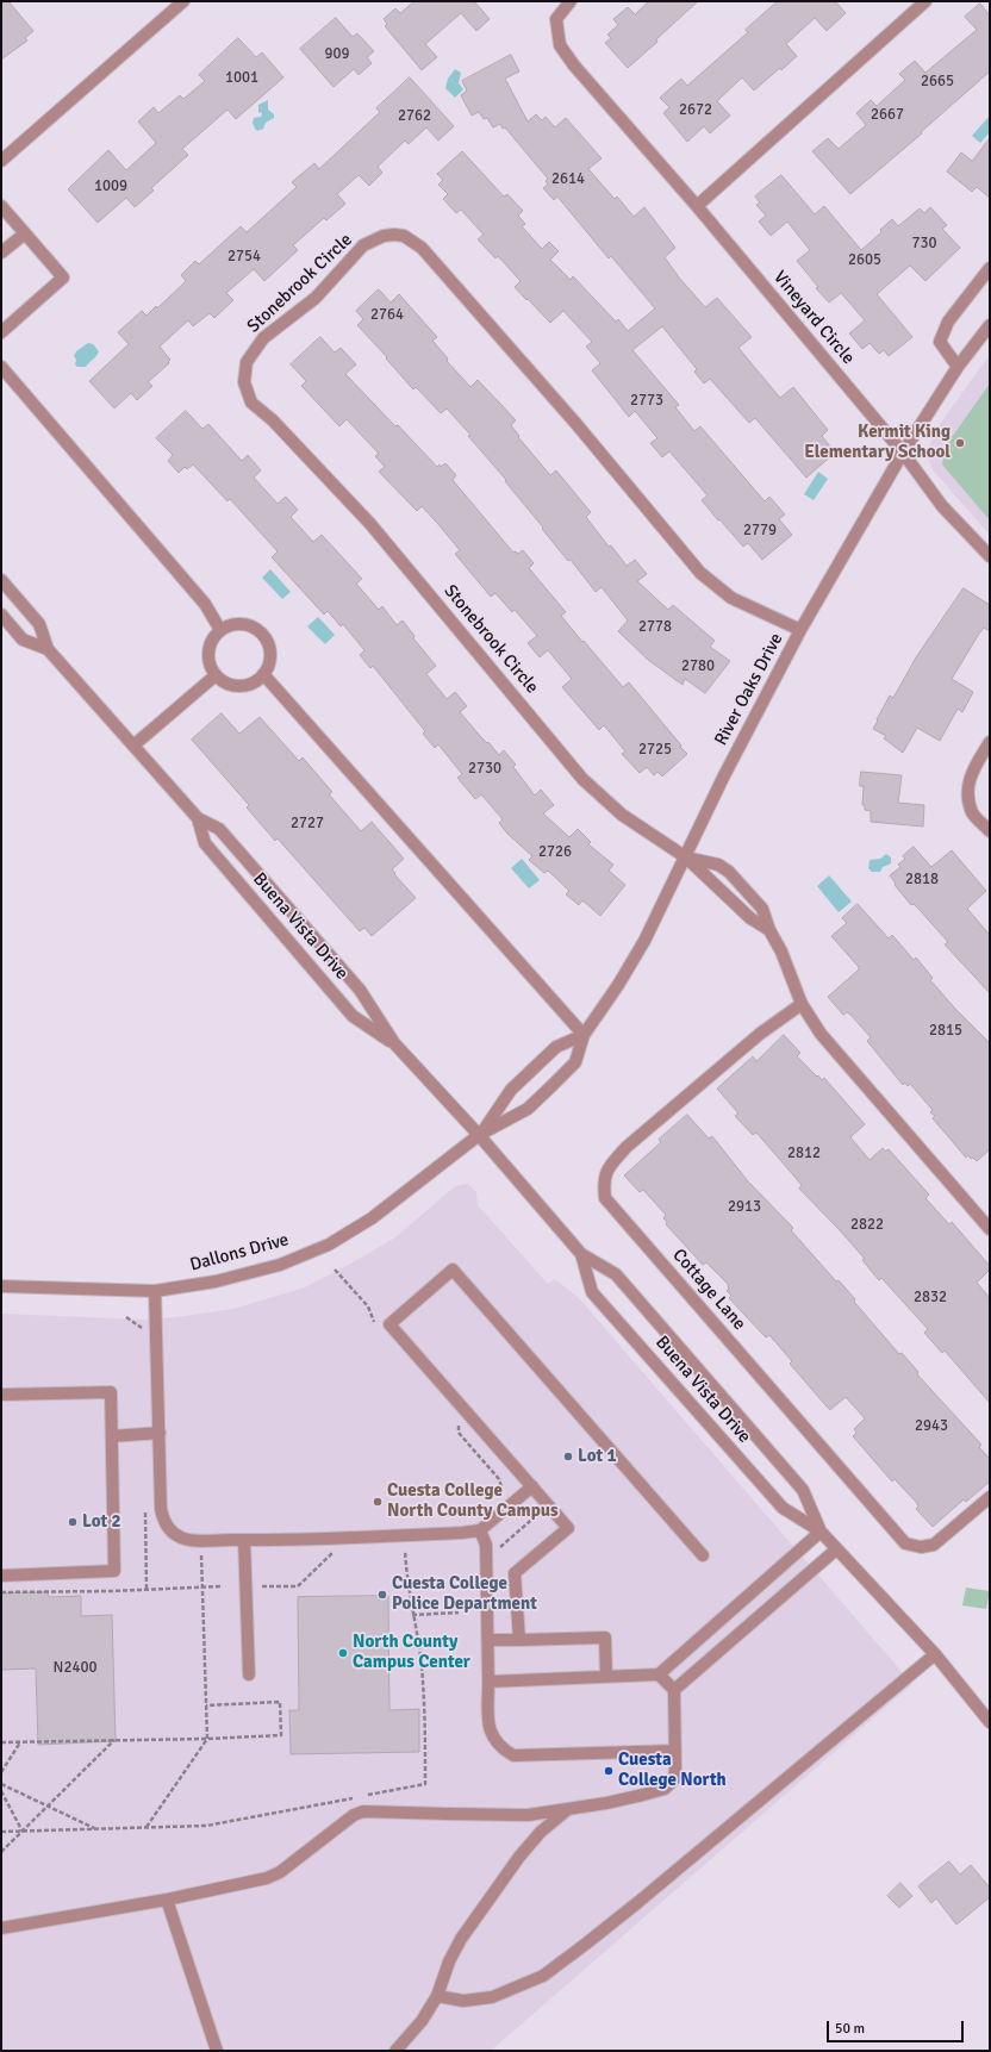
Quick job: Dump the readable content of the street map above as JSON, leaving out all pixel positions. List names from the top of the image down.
{
  "streets": {
    "street": [
      "Stonebrook Circle",
      "Vineyard Circle",
      "River Oaks Drive",
      "Buena Vista Drive",
      "Dallons Drive",
      "Cottage Lane"
    ]
  },
  "crossings": [
    ["Stonebrook Circle", "River Oaks Drive"],
    ["Vineyard Circle", "River Oaks Drive"],
    ["River Oaks Drive", "Buena Vista Drive"],
    ["River Oaks Drive", "Dallons Drive"],
    ["Buena Vista Drive", "Dallons Drive"]
  ],
  "places": [
    "Kermit King Elementary School",
    "Lot 1",
    "Cuesta College North County Campus",
    "Lot 2",
    "Cuesta College Police Department",
    "North County Campus Center",
    "Cuesta College North"
  ],
  "house_numbers": [
    "909",
    "1001",
    "2665",
    "2672",
    "2667",
    "2762",
    "2614",
    "1009",
    "730",
    "2754",
    "2605",
    "2764",
    "2773",
    "2779",
    "2778",
    "2780",
    "2725",
    "2730",
    "2727",
    "2726",
    "2818",
    "2815",
    "2812",
    "2913",
    "2822",
    "2832",
    "2943",
    "N2400"
  ],
  "scale_bar": "50 m"
}
